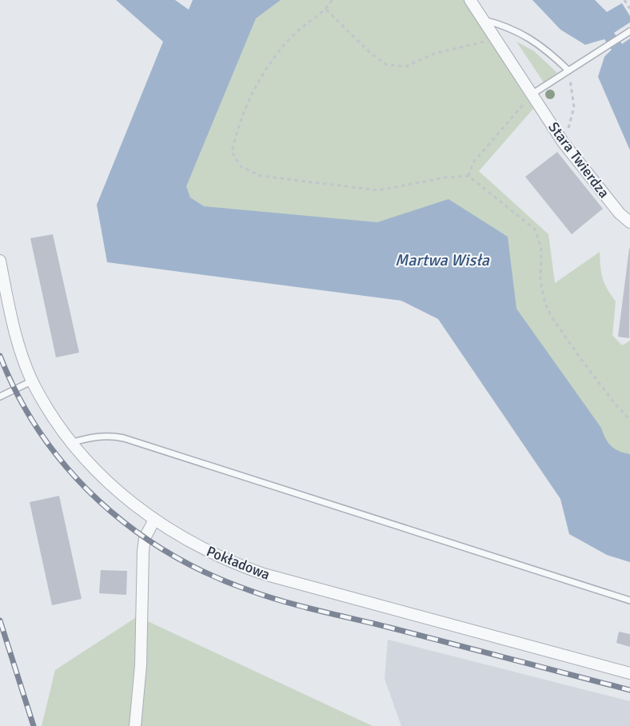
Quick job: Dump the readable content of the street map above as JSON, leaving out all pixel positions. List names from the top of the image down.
{
  "streets": {
    "street": ["Stara Twierdza", "Pokładowa"]
  },
  "water": ["Martwa Wisła"]
}
